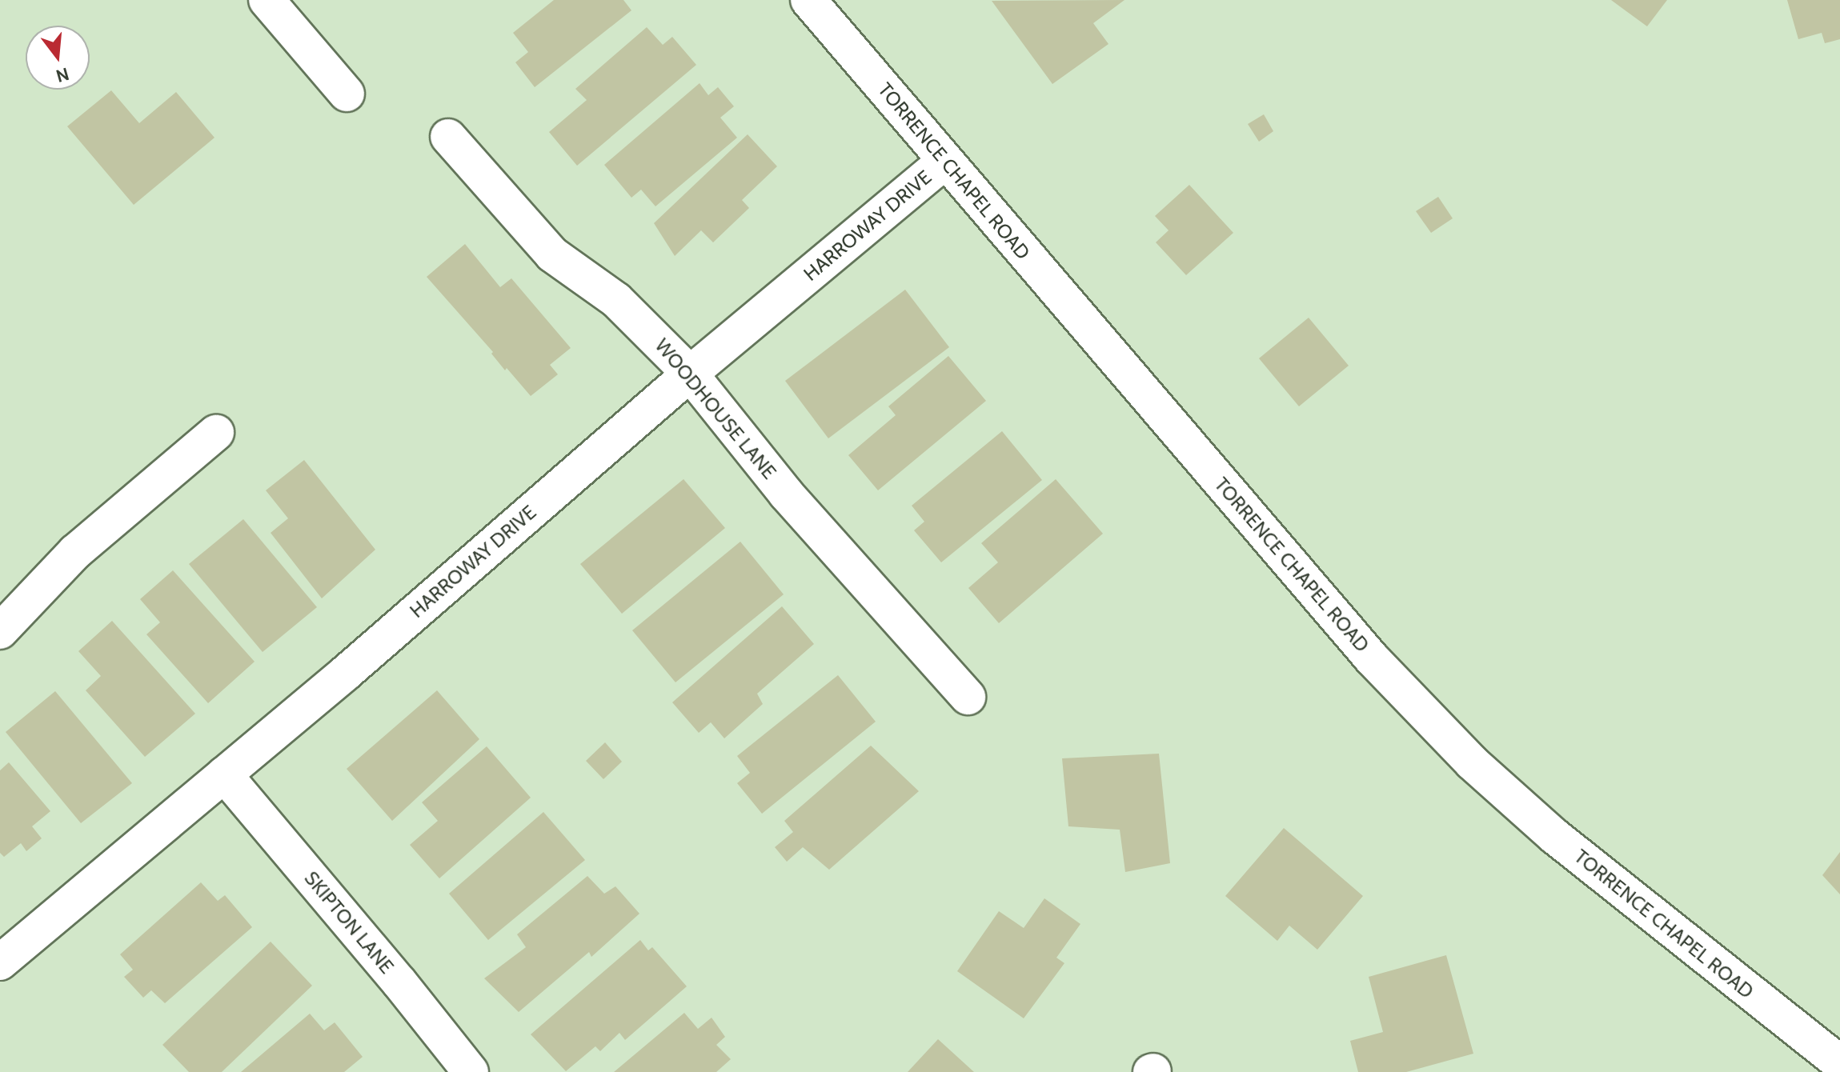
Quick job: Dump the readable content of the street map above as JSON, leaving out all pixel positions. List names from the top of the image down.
{
  "streets": {
    "street": [
      "TORRENCE CHAPEL ROAD",
      "HARROWAY DRIVE",
      "WOODHOUSE LANE",
      "SKIPTON LANE"
    ]
  },
  "crossings": [
    ["TORRENCE CHAPEL ROAD", "HARROWAY DRIVE"],
    ["HARROWAY DRIVE", "WOODHOUSE LANE"],
    ["HARROWAY DRIVE", "SKIPTON LANE"]
  ],
  "north": "bottom"
}
